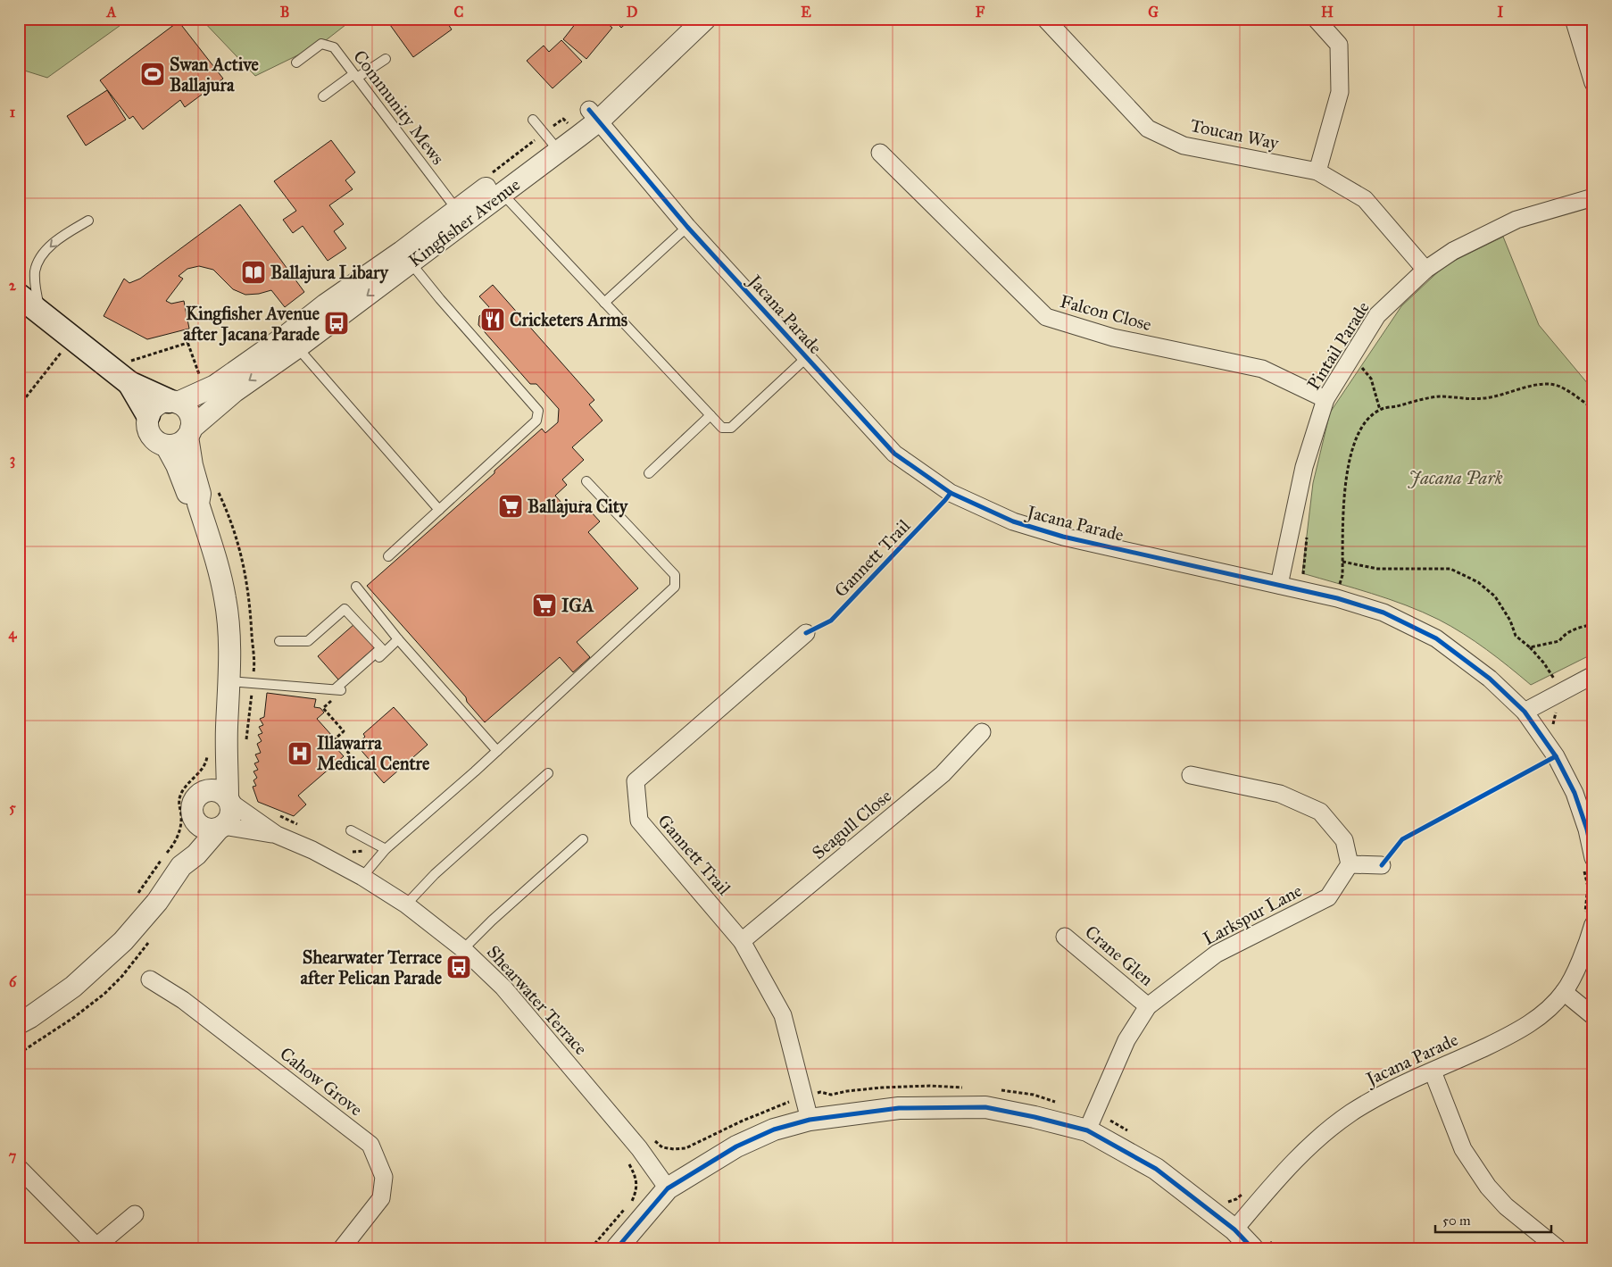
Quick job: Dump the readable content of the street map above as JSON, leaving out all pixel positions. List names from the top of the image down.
{
  "streets": {
    "street": [
      "Toucan Way",
      "Kingfisher Avenue",
      "Falcon Close",
      "Jacana Parade",
      "Pintail Parade",
      "Gannett Trail",
      "Seagull Close",
      "Larkspur Lane",
      "Crane Glen",
      "Shearwater Terrace",
      "Cahow Grove"
    ],
    "lane": ["Community Mews"]
  },
  "crossings": [
    ["Community Mews", "Kingfisher Avenue"],
    ["Toucan Way", "Pintail Parade"],
    ["Kingfisher Avenue", "Jacana Parade"],
    ["Falcon Close", "Pintail Parade"],
    ["Jacana Parade", "Pintail Parade"],
    ["Gannett Trail", "Seagull Close"],
    ["Larkspur Lane", "Crane Glen"]
  ],
  "parks": ["Jacana Park"],
  "places": {
    "sports": ["Swan Active Ballajura"],
    "library": ["Ballajura Libary"],
    "restaurant": ["Cricketers Arms"],
    "bus stop": ["Kingfisher Avenue after Jacana Parade", "Shearwater Terrace after Pelican Parade"],
    "supermarket": ["Ballajura City", "IGA"],
    "hospital": ["Illawarra Medical Centre"]
  },
  "scale_bar": "50 m",
  "grid": {
    "columns": [
      "A",
      "B",
      "C",
      "D",
      "E",
      "F",
      "G",
      "H",
      "I"
    ],
    "rows": [
      "1",
      "2",
      "3",
      "4",
      "5",
      "6",
      "7"
    ]
  }
}
